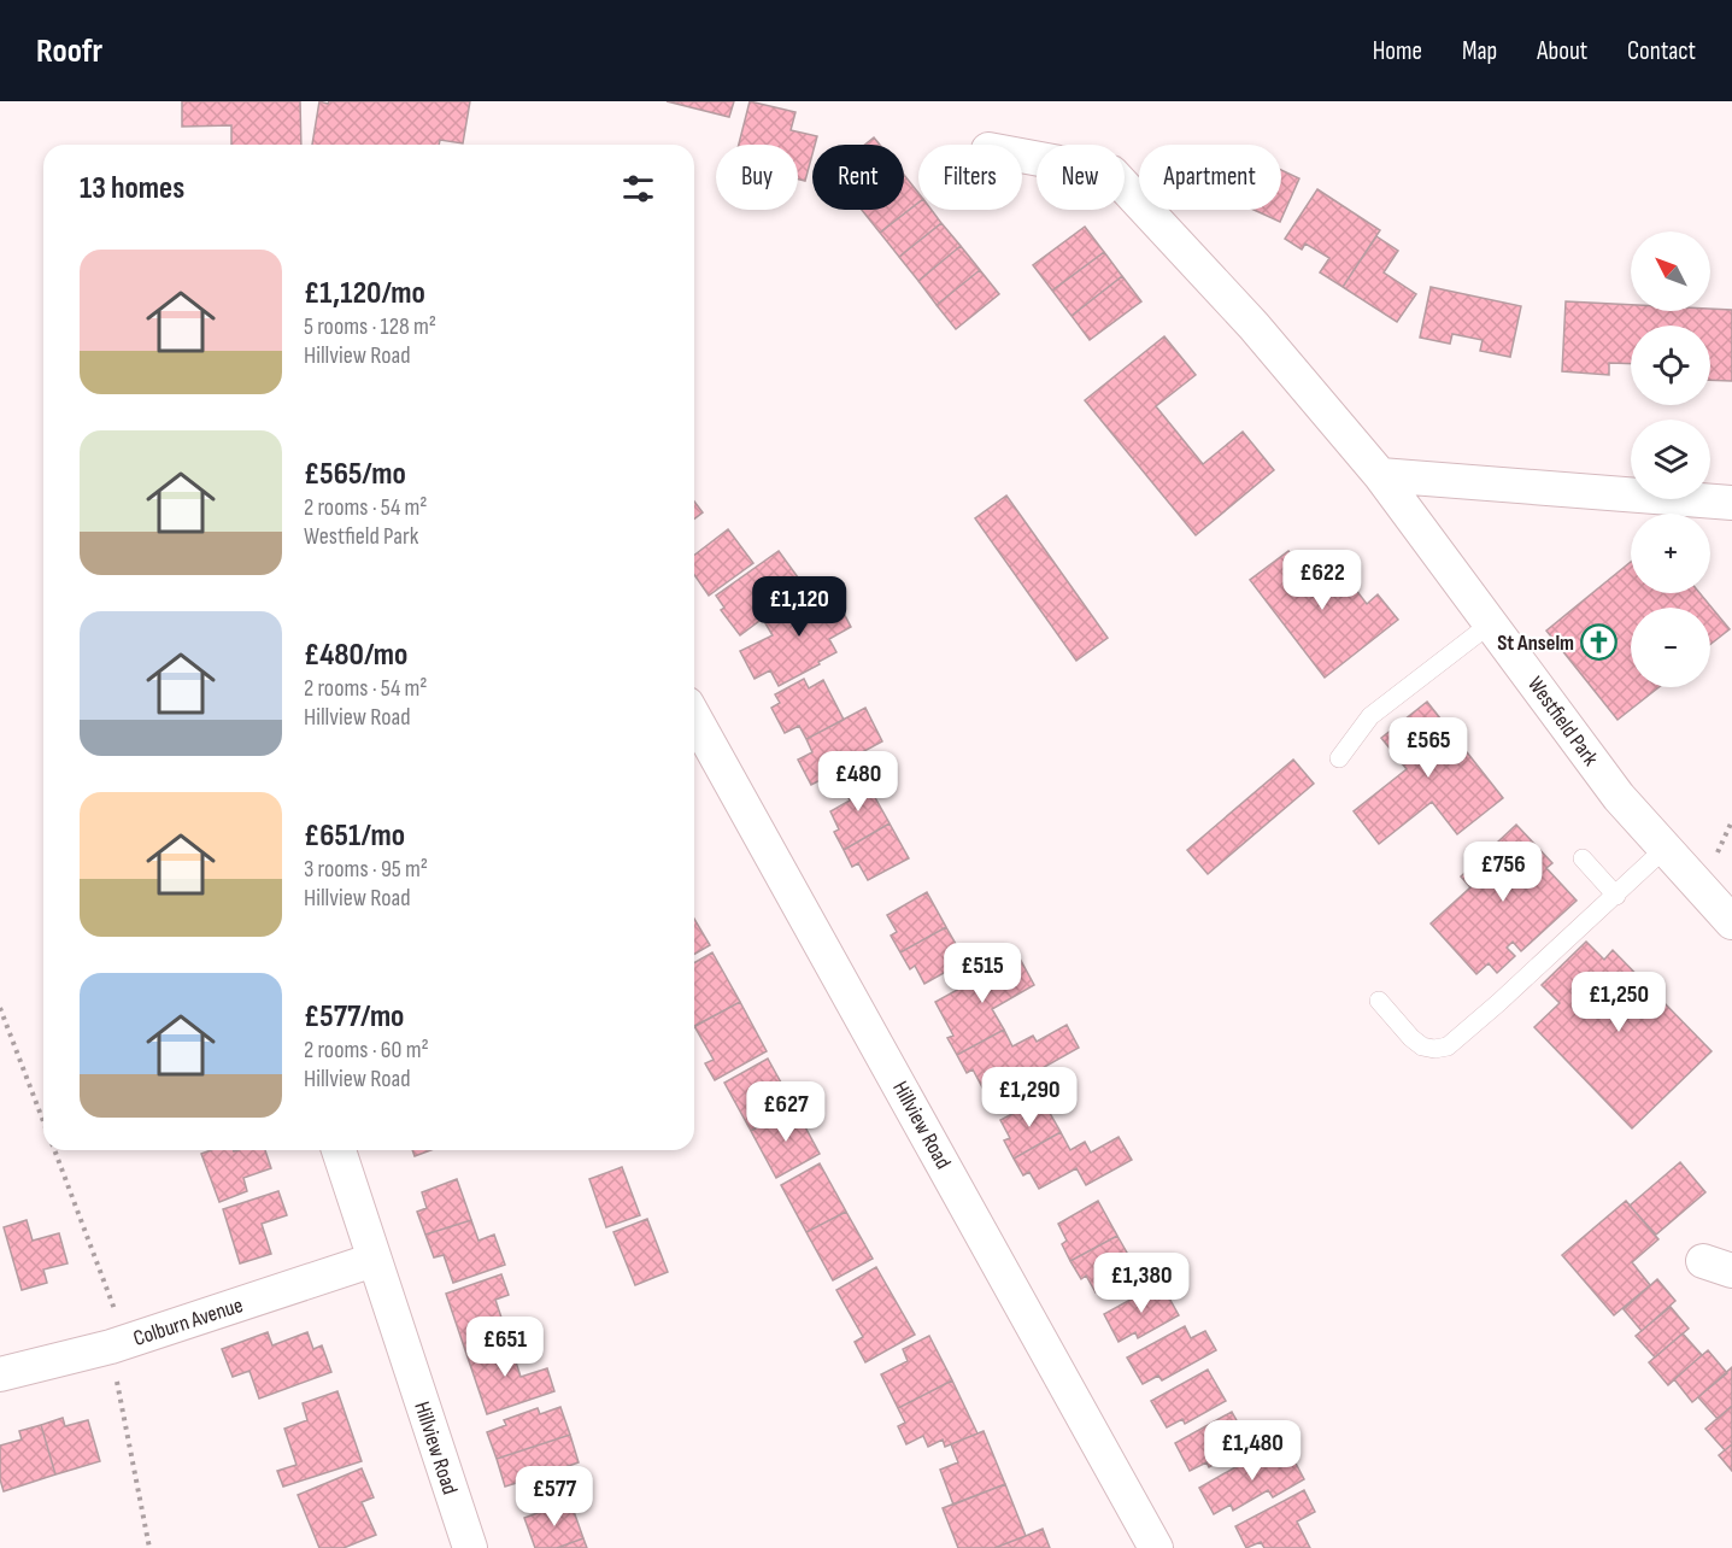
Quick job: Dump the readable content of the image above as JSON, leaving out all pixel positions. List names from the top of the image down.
{
  "streets": {
    "street": ["Westfield Park", "Hillview Road", "Colburn Avenue"]
  },
  "crossings": [
    ["Hillview Road", "Colburn Avenue"]
  ],
  "places": {
    "church": ["St Anselm"]
  },
  "north": "top left",
  "page": {
    "header": "Roofr",
    "nav": [
      "Home",
      "Map",
      "About",
      "Contact"
    ],
    "chip": [
      "Buy",
      "Rent",
      "Filters",
      "New",
      "Apartment"
    ],
    "heading": "13 homes",
    "map_buttons": ["+", "−"],
    "list": [
      {
        "name": "£1,120/mo",
        "note": "5 rooms · 128 m² · Hillview Road"
      },
      {
        "name": "£565/mo",
        "note": "2 rooms · 54 m² · Westfield Park"
      },
      {
        "name": "£480/mo",
        "note": "2 rooms · 54 m² · Hillview Road"
      },
      {
        "name": "£651/mo",
        "note": "3 rooms · 95 m² · Hillview Road"
      },
      {
        "name": "£577/mo",
        "note": "2 rooms · 60 m² · Hillview Road"
      }
    ],
    "price": [
      "£622",
      "£1,120",
      "£565",
      "£480",
      "£756",
      "£515",
      "£1,250",
      "£1,290",
      "£627",
      "£1,380",
      "£651",
      "£1,480",
      "£577"
    ]
  }
}
